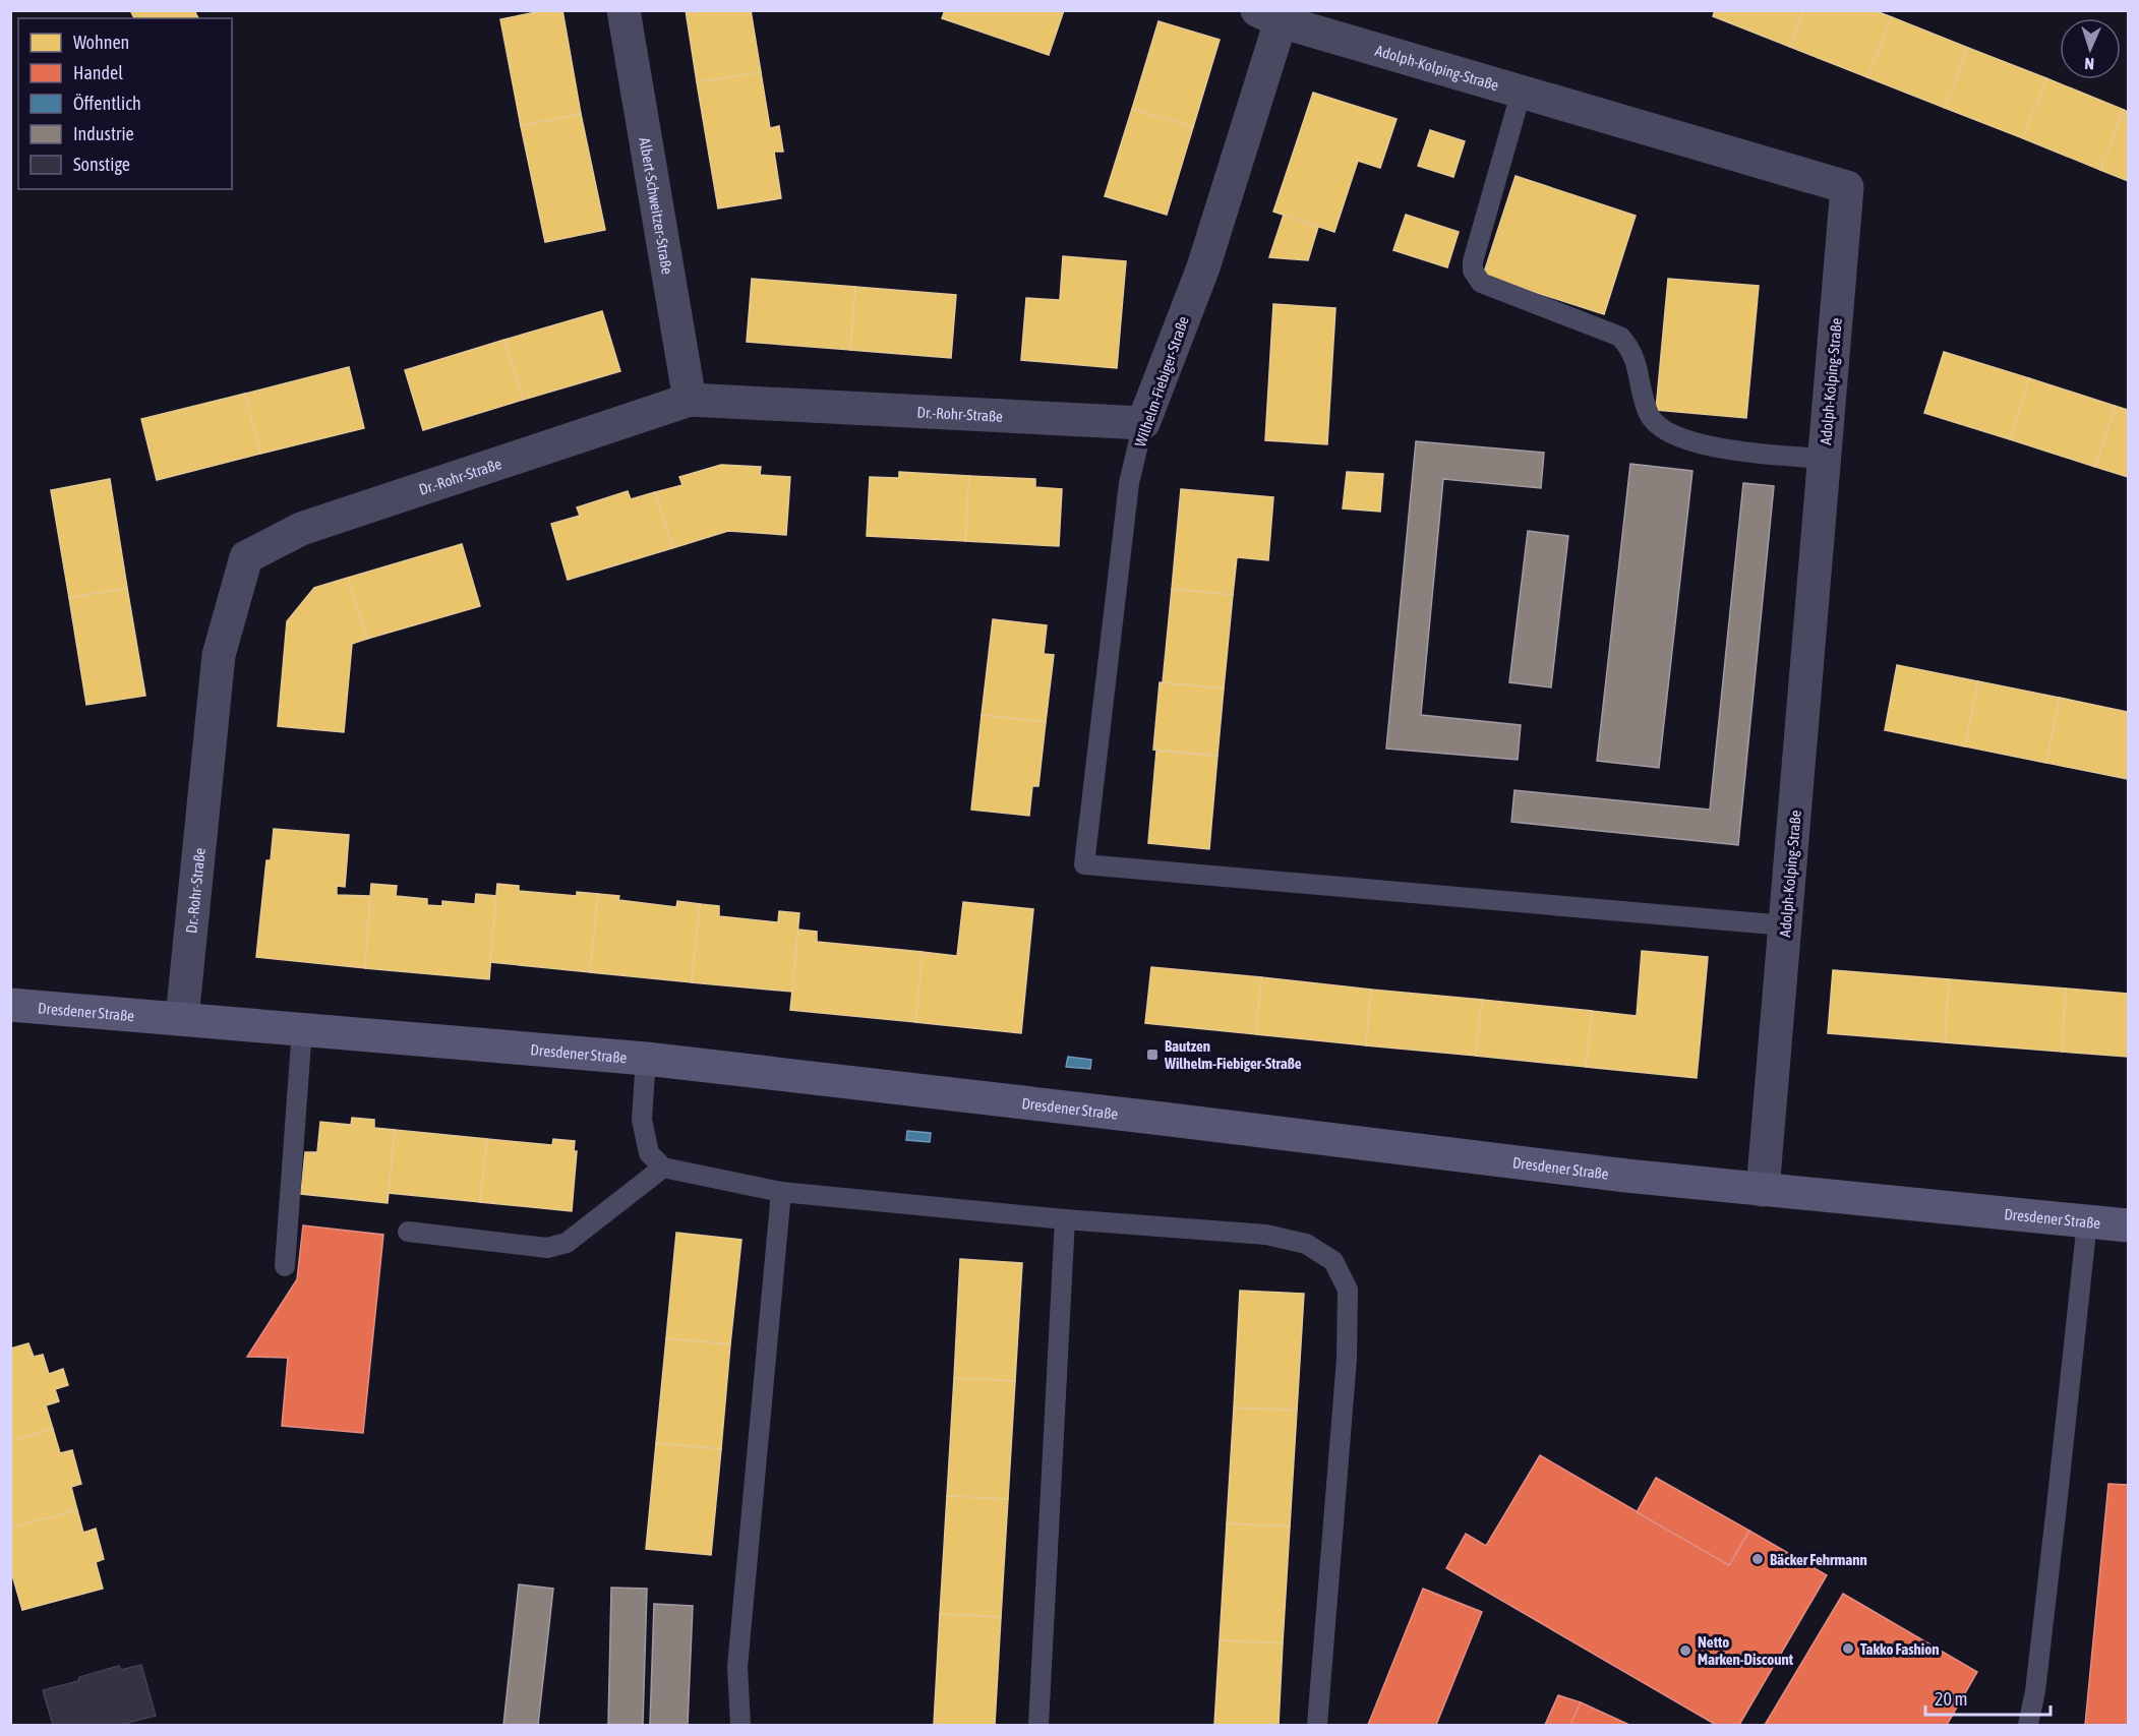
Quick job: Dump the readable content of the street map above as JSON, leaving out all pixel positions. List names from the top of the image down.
{
  "streets": {
    "main road": ["Dresdener Straße"],
    "street": [
      "Adolph-Kolping-Straße",
      "Albert-Schweitzer-Straße",
      "Wilhelm-Fiebiger-Straße",
      "Dr.-Rohr-Straße"
    ]
  },
  "crossings": [
    ["Adolph-Kolping-Straße", "Wilhelm-Fiebiger-Straße"],
    ["Adolph-Kolping-Straße", "Dresdener Straße"],
    ["Albert-Schweitzer-Straße", "Dr.-Rohr-Straße"],
    ["Wilhelm-Fiebiger-Straße", "Dr.-Rohr-Straße"],
    ["Dr.-Rohr-Straße", "Dresdener Straße"]
  ],
  "places": {
    "transit": ["Bautzen Wilhelm-Fiebiger-Straße"],
    "other": ["Bäcker Fehrmann", "Takko Fashion", "Netto Marken-Discount"]
  },
  "legend": [
    "Wohnen",
    "Handel",
    "Öffentlich",
    "Industrie",
    "Sonstige"
  ],
  "scale_bar": "20 m",
  "north": "bottom"
}
